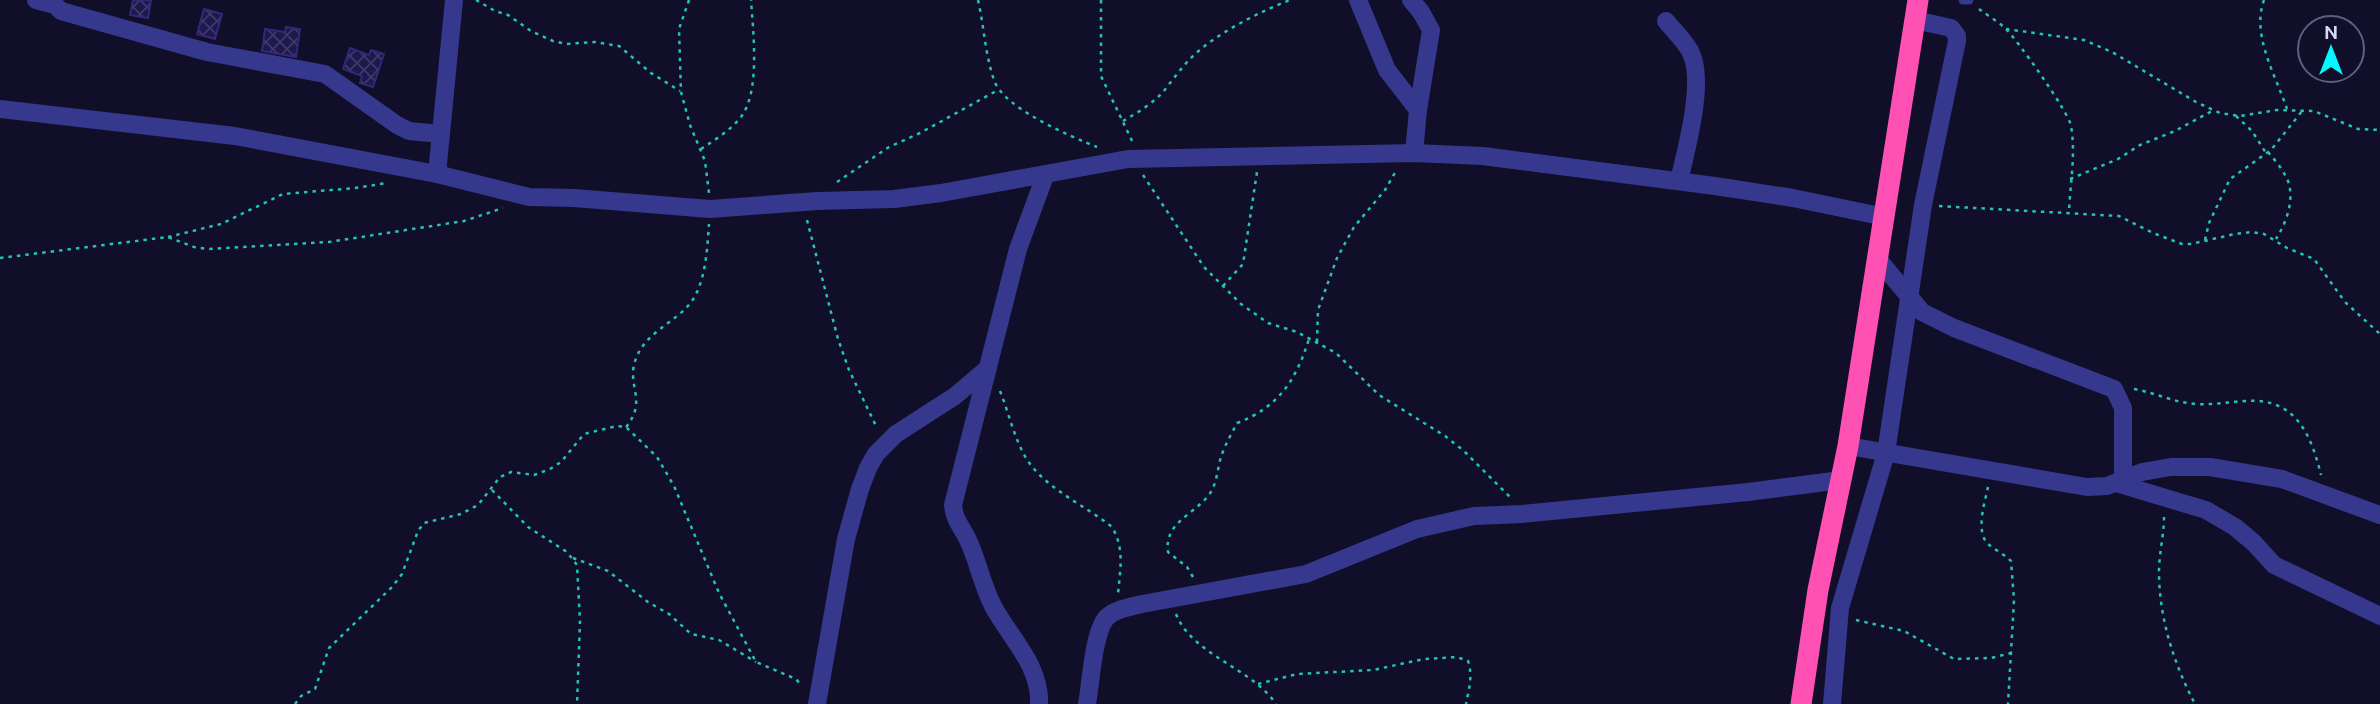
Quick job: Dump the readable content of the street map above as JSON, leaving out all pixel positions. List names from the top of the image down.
{
  "north": "top"
}
